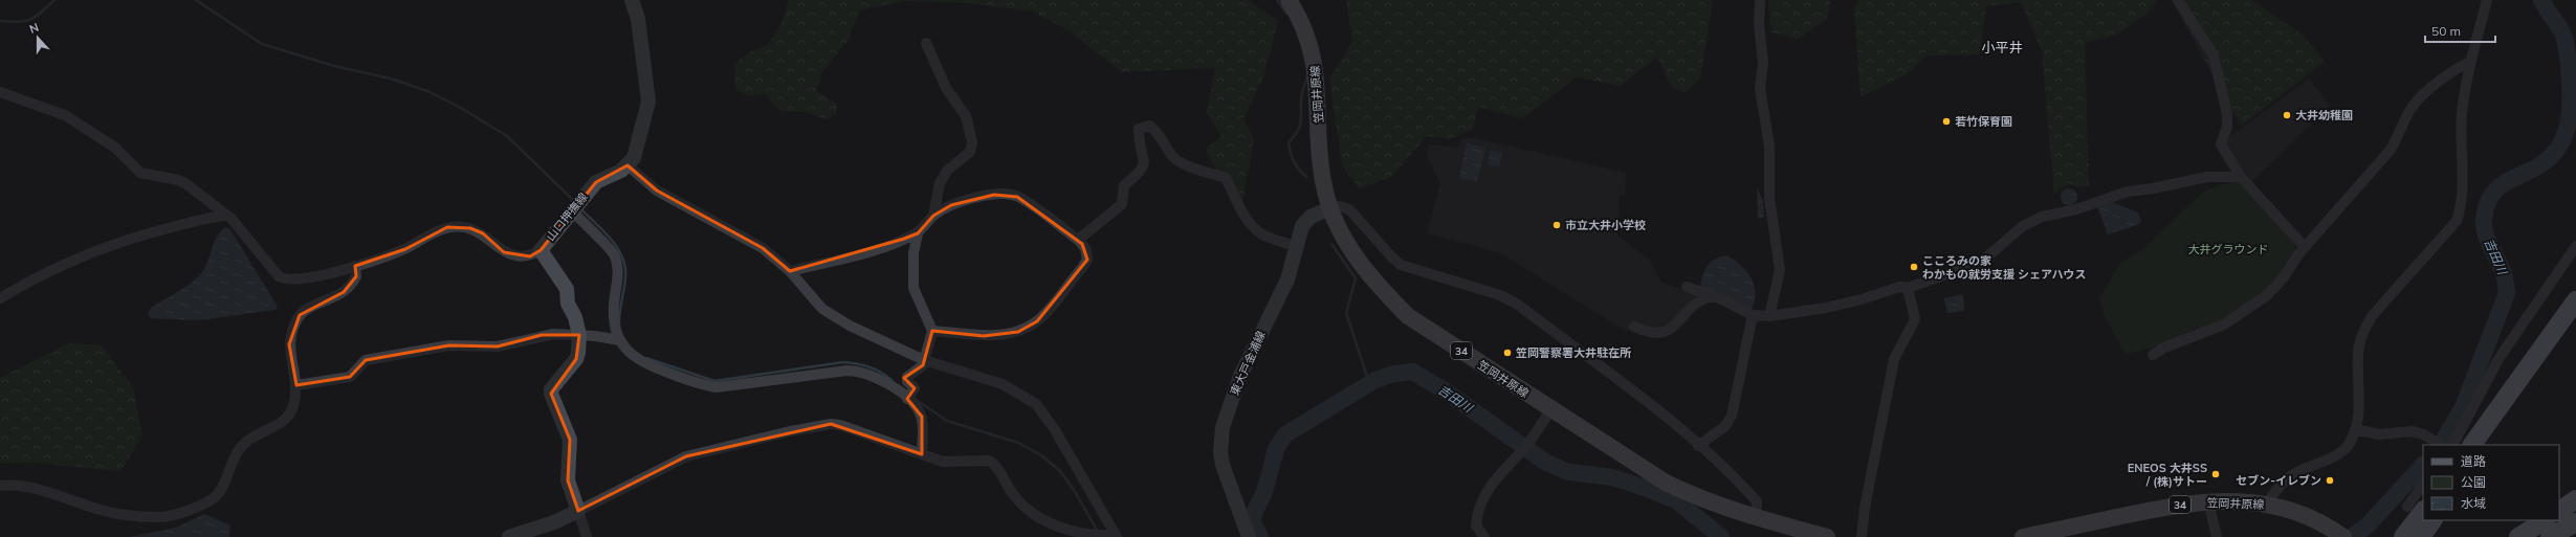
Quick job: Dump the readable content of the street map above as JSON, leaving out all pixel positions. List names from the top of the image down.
{
  "streets": {
    "main road": [
      "笠岡井原線",
      "山口押撫線",
      "34",
      "東大戸金浦線"
    ]
  },
  "crossings": [
    ["笠岡井原線", "東大戸金浦線"]
  ],
  "districts": ["小平井"],
  "water": ["吉田川"],
  "parks": ["大井グラウンド"],
  "places": [
    "大井幼稚園",
    "若竹保育園",
    "市立大井小学校",
    "こころみの家 わかもの就労支援 シェアハウス",
    "笠岡警察署大井駐在所",
    "ENEOS 大井SS / (株)サトー",
    "セブン-イレブン"
  ],
  "legend": ["道路", "公園", "水域"],
  "scale_bar": "50 m",
  "north": "top"
}
